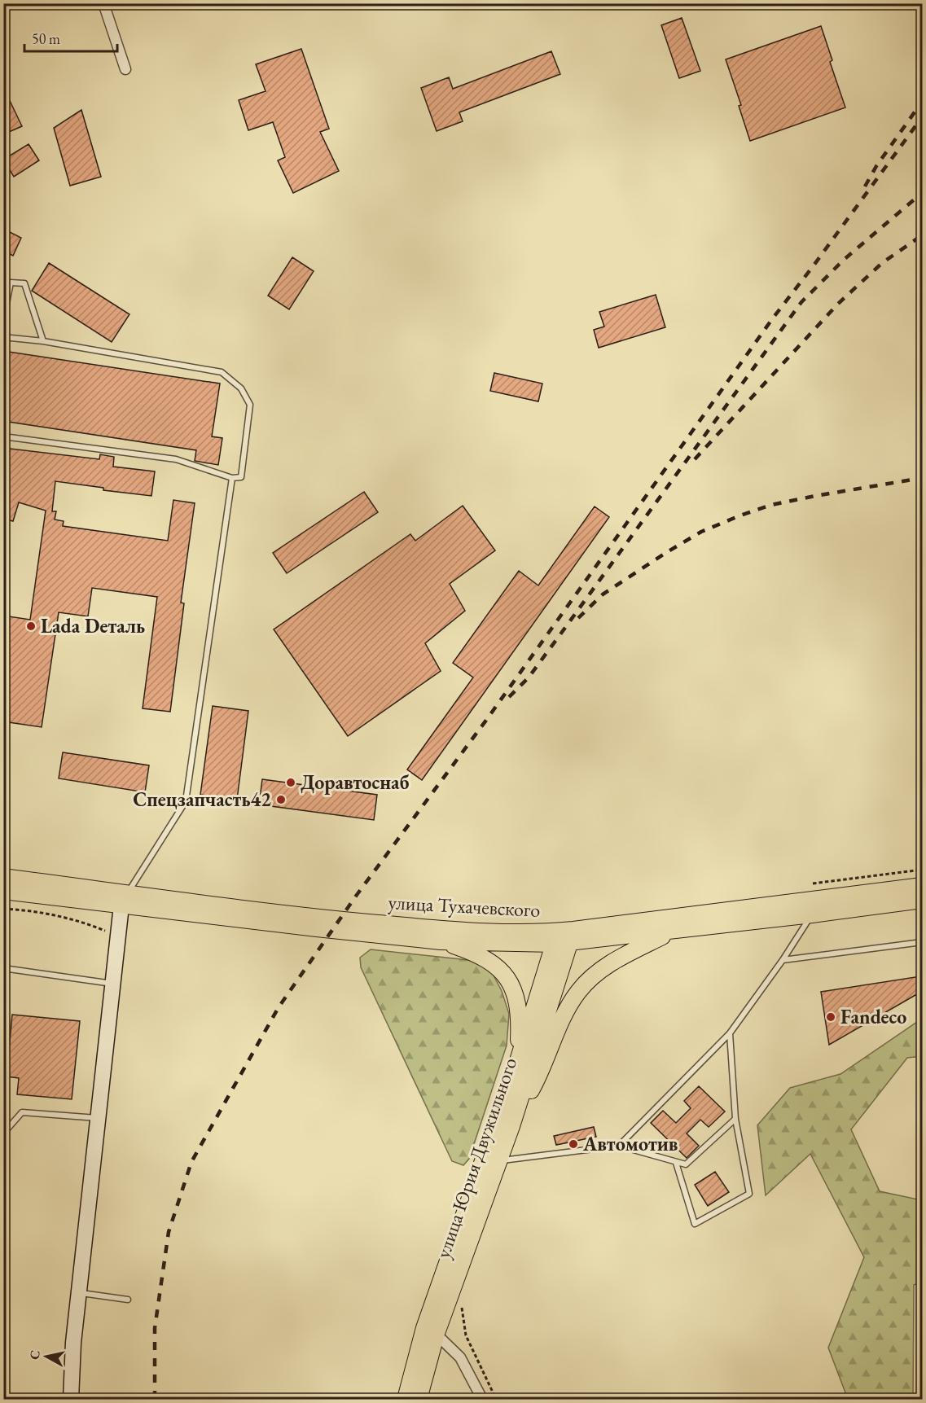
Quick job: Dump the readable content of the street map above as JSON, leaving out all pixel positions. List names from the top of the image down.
{
  "streets": {
    "main road": ["улица Тухачевского", "улица Юрия Двужильного"]
  },
  "crossings": [
    ["улица Тухачевского", "улица Юрия Двужильного"]
  ],
  "places": [
    "Lada Dеталь",
    "Доравтоснаб",
    "Спецзапчасть42",
    "Fandeco",
    "Автомотив"
  ],
  "scale_bar": "50 m",
  "north": "left"
}
